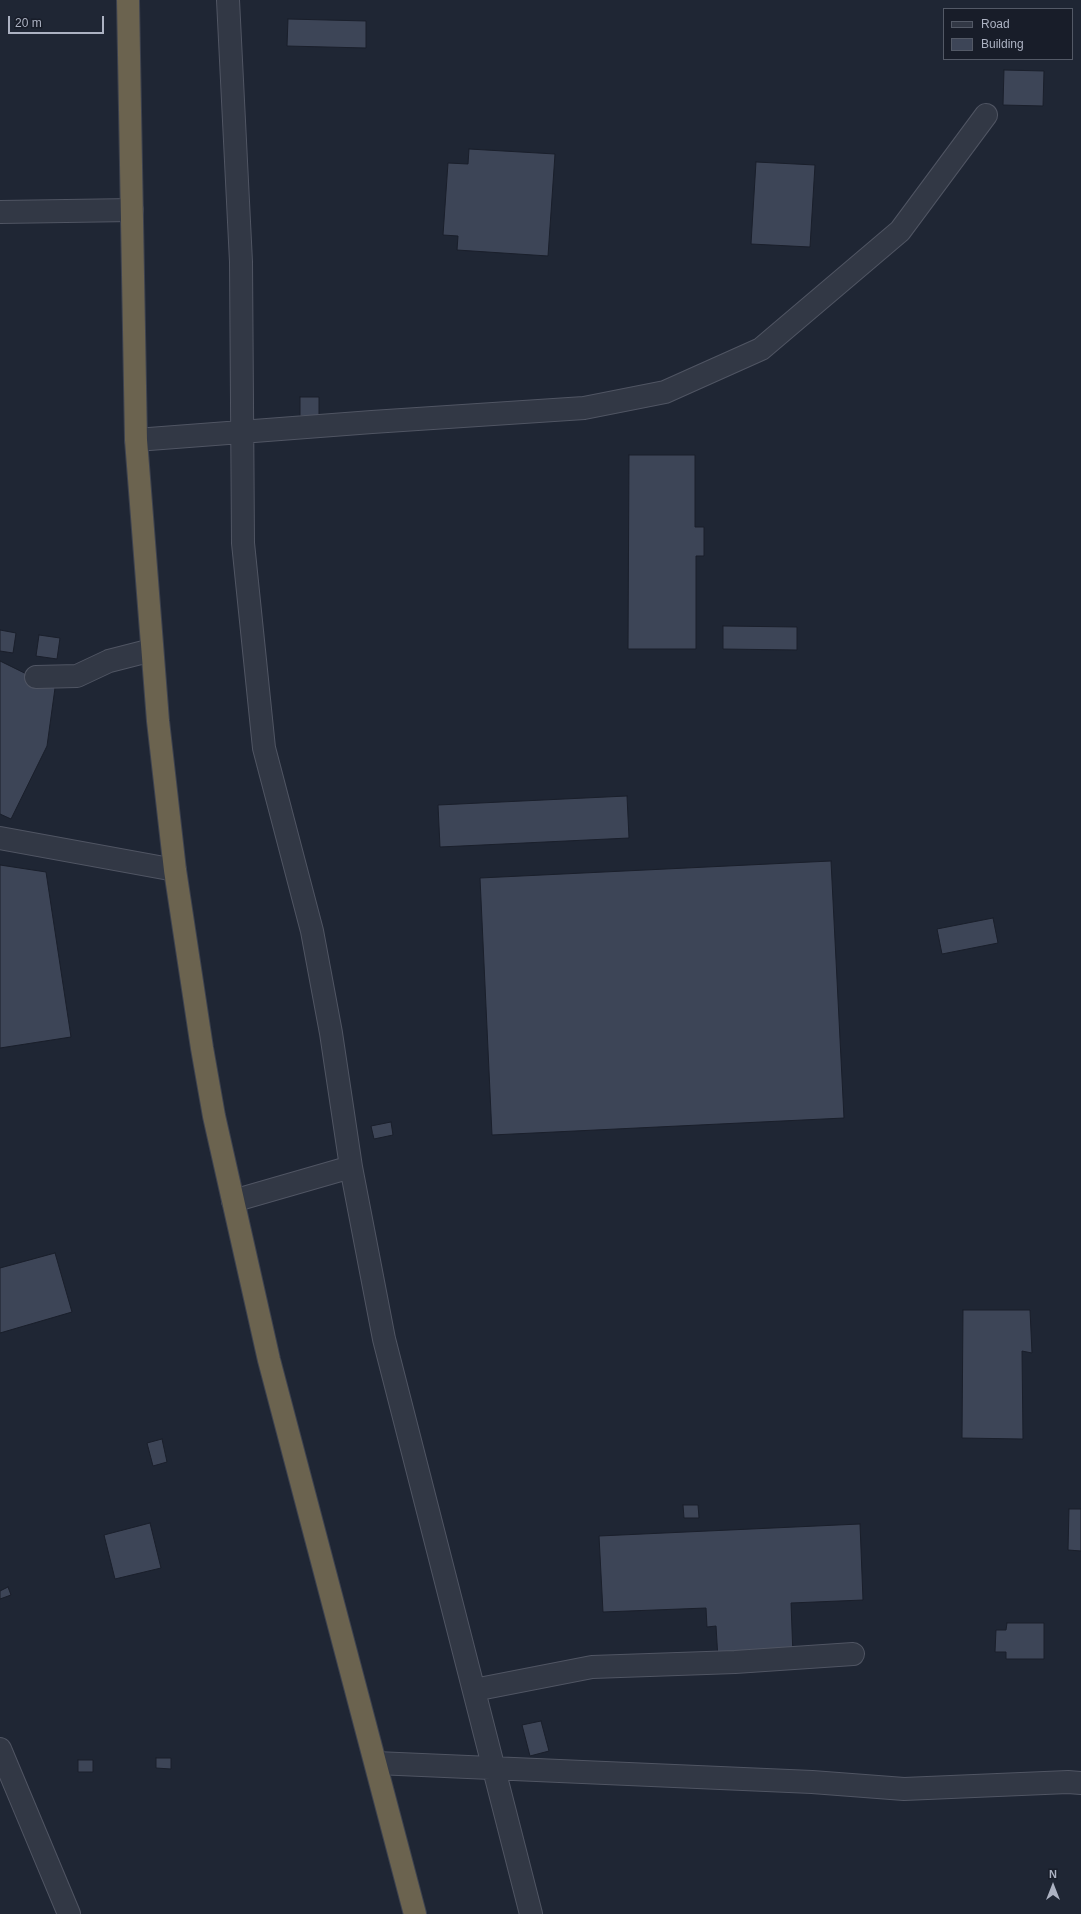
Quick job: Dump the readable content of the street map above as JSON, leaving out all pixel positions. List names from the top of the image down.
{
  "legend": ["Road", "Building"],
  "scale_bar": "20 m",
  "north": "top"
}
